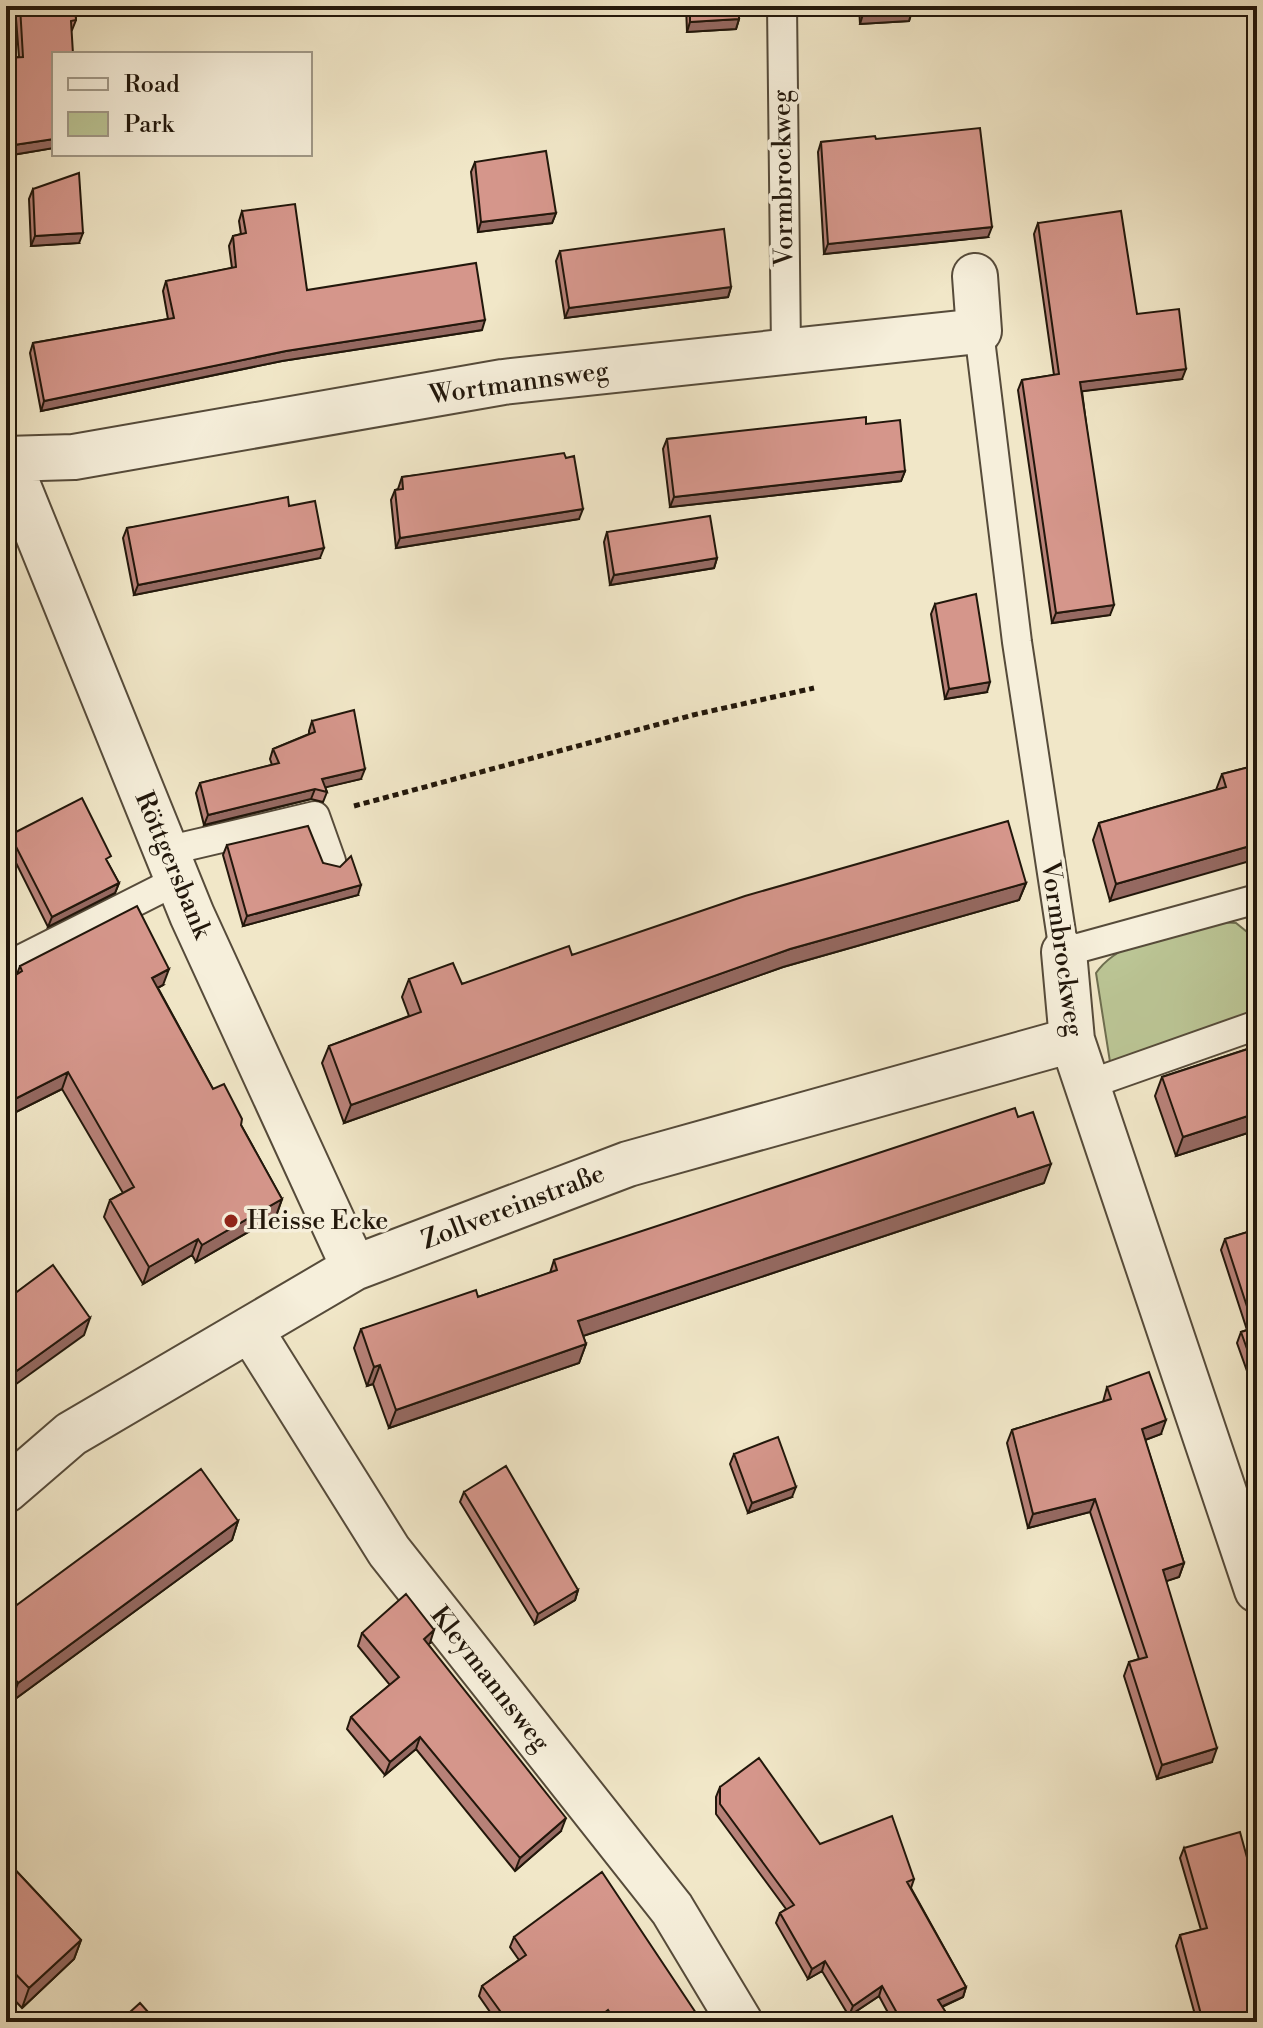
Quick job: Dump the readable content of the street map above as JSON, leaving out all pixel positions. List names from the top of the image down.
{
  "streets": {
    "street": [
      "Vormbrockweg",
      "Wortmannsweg",
      "Röttgersbank",
      "Zollvereinstraße",
      "Kleymannsweg"
    ]
  },
  "crossings": [
    ["Vormbrockweg", "Wortmannsweg"],
    ["Vormbrockweg", "Zollvereinstraße"],
    ["Wortmannsweg", "Röttgersbank"],
    ["Röttgersbank", "Zollvereinstraße"],
    ["Zollvereinstraße", "Kleymannsweg"]
  ],
  "places": ["Heisse Ecke"],
  "legend": ["Road", "Park"]
}
